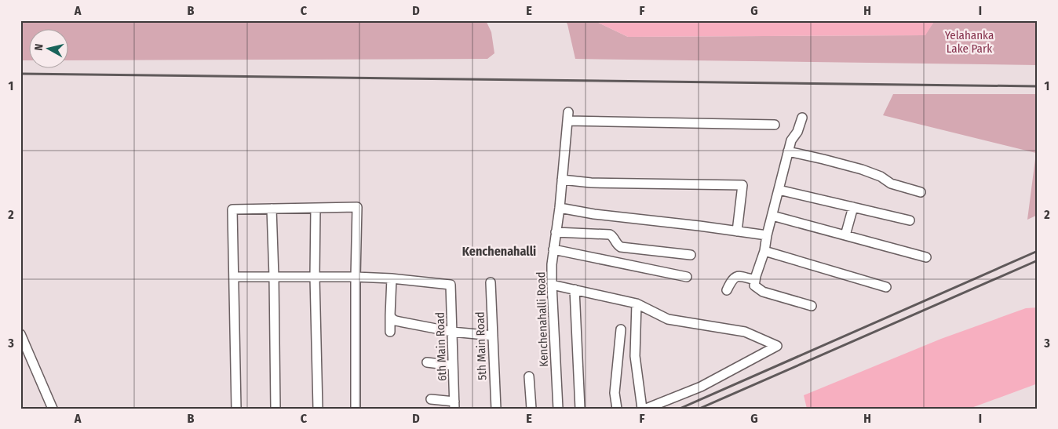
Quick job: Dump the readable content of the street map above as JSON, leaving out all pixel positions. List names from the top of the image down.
{
  "streets": {
    "street": ["Kenchenahalli Road", "5th Main Road", "6th Main Road"]
  },
  "districts": ["Kenchenahalli"],
  "parks": ["Yelahanka Lake Park"],
  "north": "left",
  "grid": {
    "columns": [
      "A",
      "B",
      "C",
      "D",
      "E",
      "F",
      "G",
      "H",
      "I"
    ],
    "rows": ["1", "2", "3"]
  }
}
